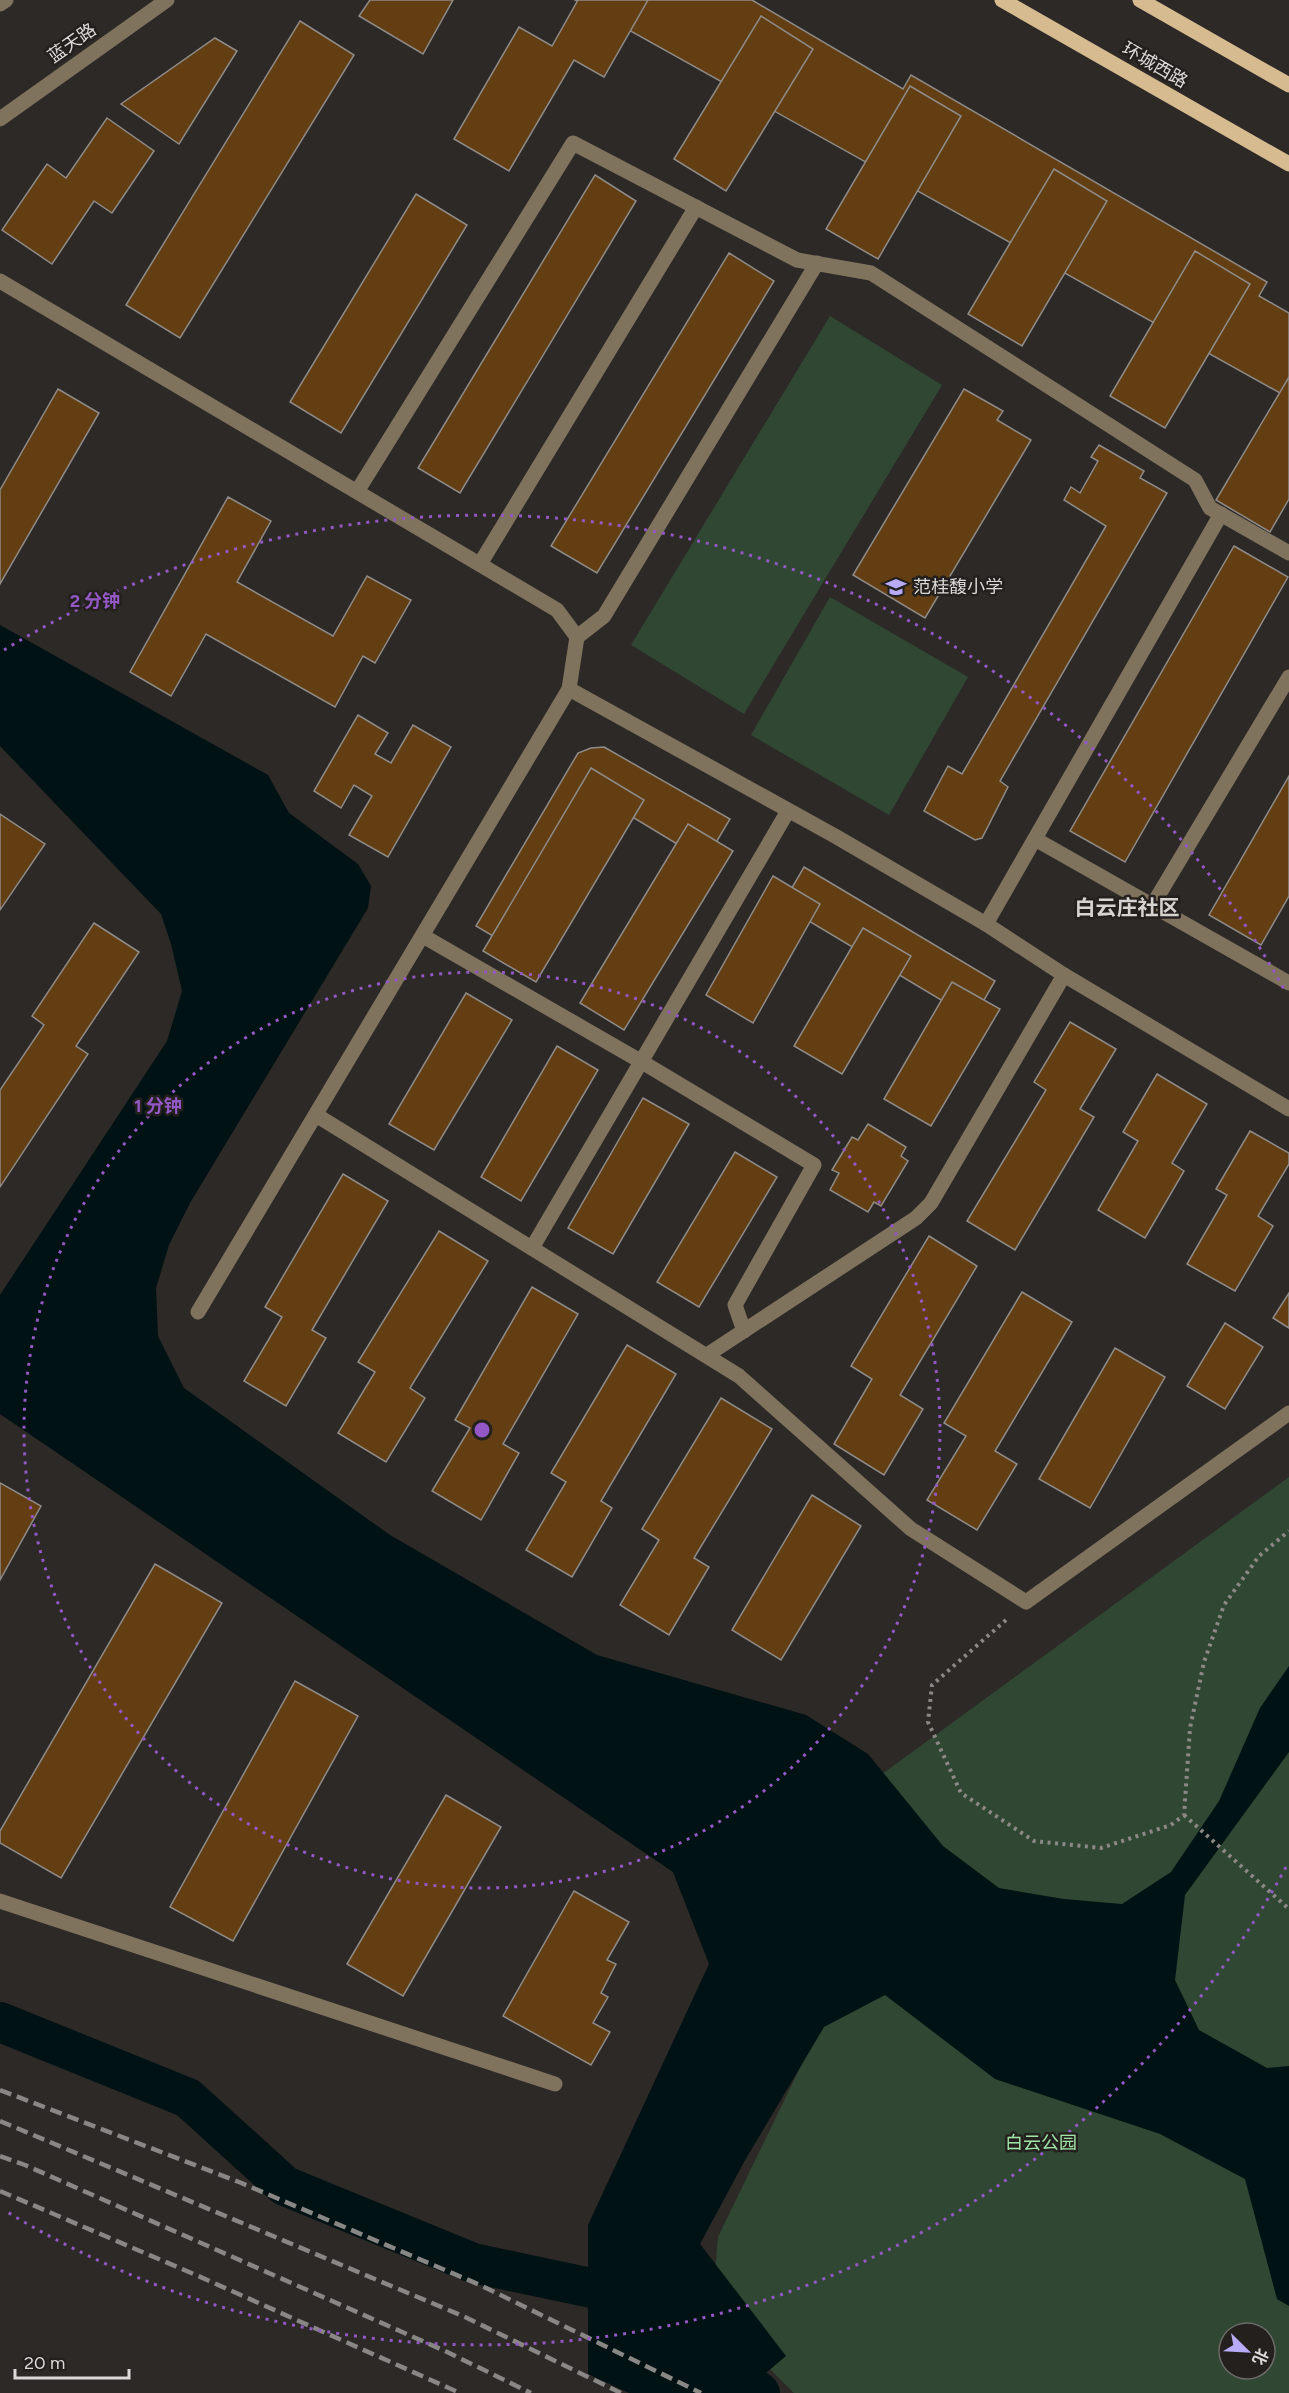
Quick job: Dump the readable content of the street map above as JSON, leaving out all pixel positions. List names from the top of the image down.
{
  "streets": {
    "main road": ["环城西路"],
    "street": ["蓝天路"]
  },
  "districts": ["白云庄社区"],
  "parks": ["白云公园"],
  "places": {
    "school or university": ["范桂馥小学"]
  },
  "scale_bar": "20 m",
  "north": "bottom right",
  "rings": ["2 分钟", "1 分钟"]
}
